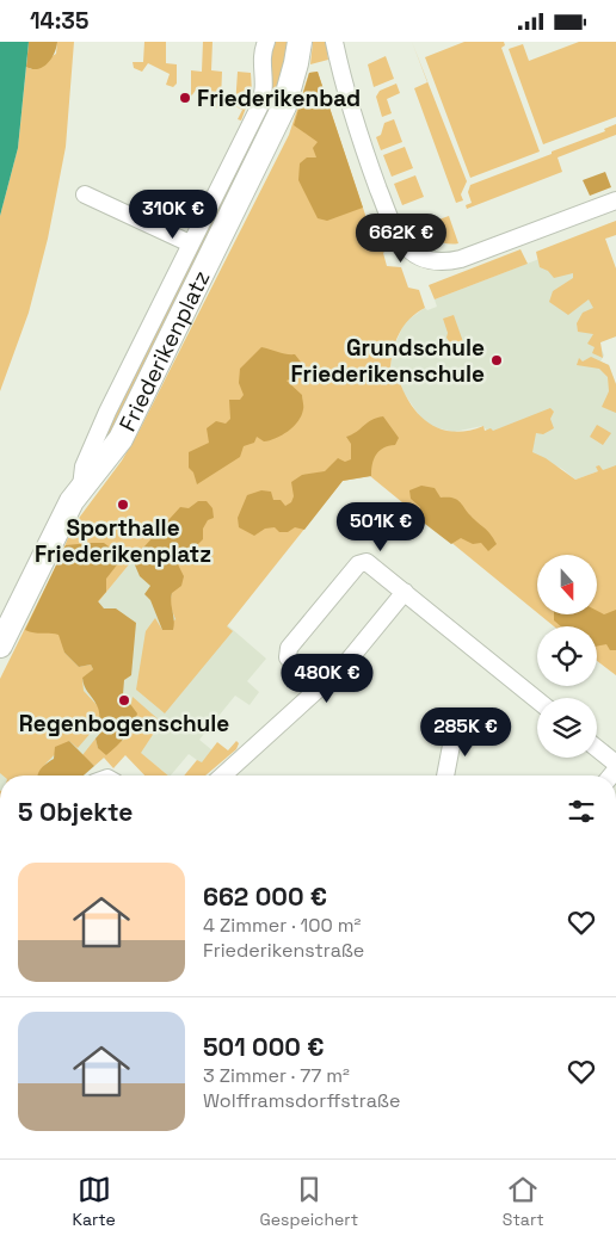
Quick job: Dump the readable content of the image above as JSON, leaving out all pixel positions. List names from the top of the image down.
{
  "streets": {
    "main road": ["Friederikenplatz"]
  },
  "places": [
    "Friederikenbad",
    "Grundschule Friederikenschule",
    "Sporthalle Friederikenplatz",
    "Regenbogenschule"
  ],
  "north": "bottom",
  "page": {
    "status": "14:35",
    "price": [
      "310K €",
      "662K €",
      "501K €",
      "480K €",
      "285K €"
    ],
    "heading": "5 Objekte",
    "list": [
      {
        "name": "662 000 €",
        "note": "4 Zimmer · 100 m² · Friederikenstraße"
      },
      {
        "name": "501 000 €",
        "note": "3 Zimmer · 77 m² · Wolfframsdorffstraße"
      }
    ],
    "tabs": ["Karte", "Gespeichert", "Start"]
  }
}
